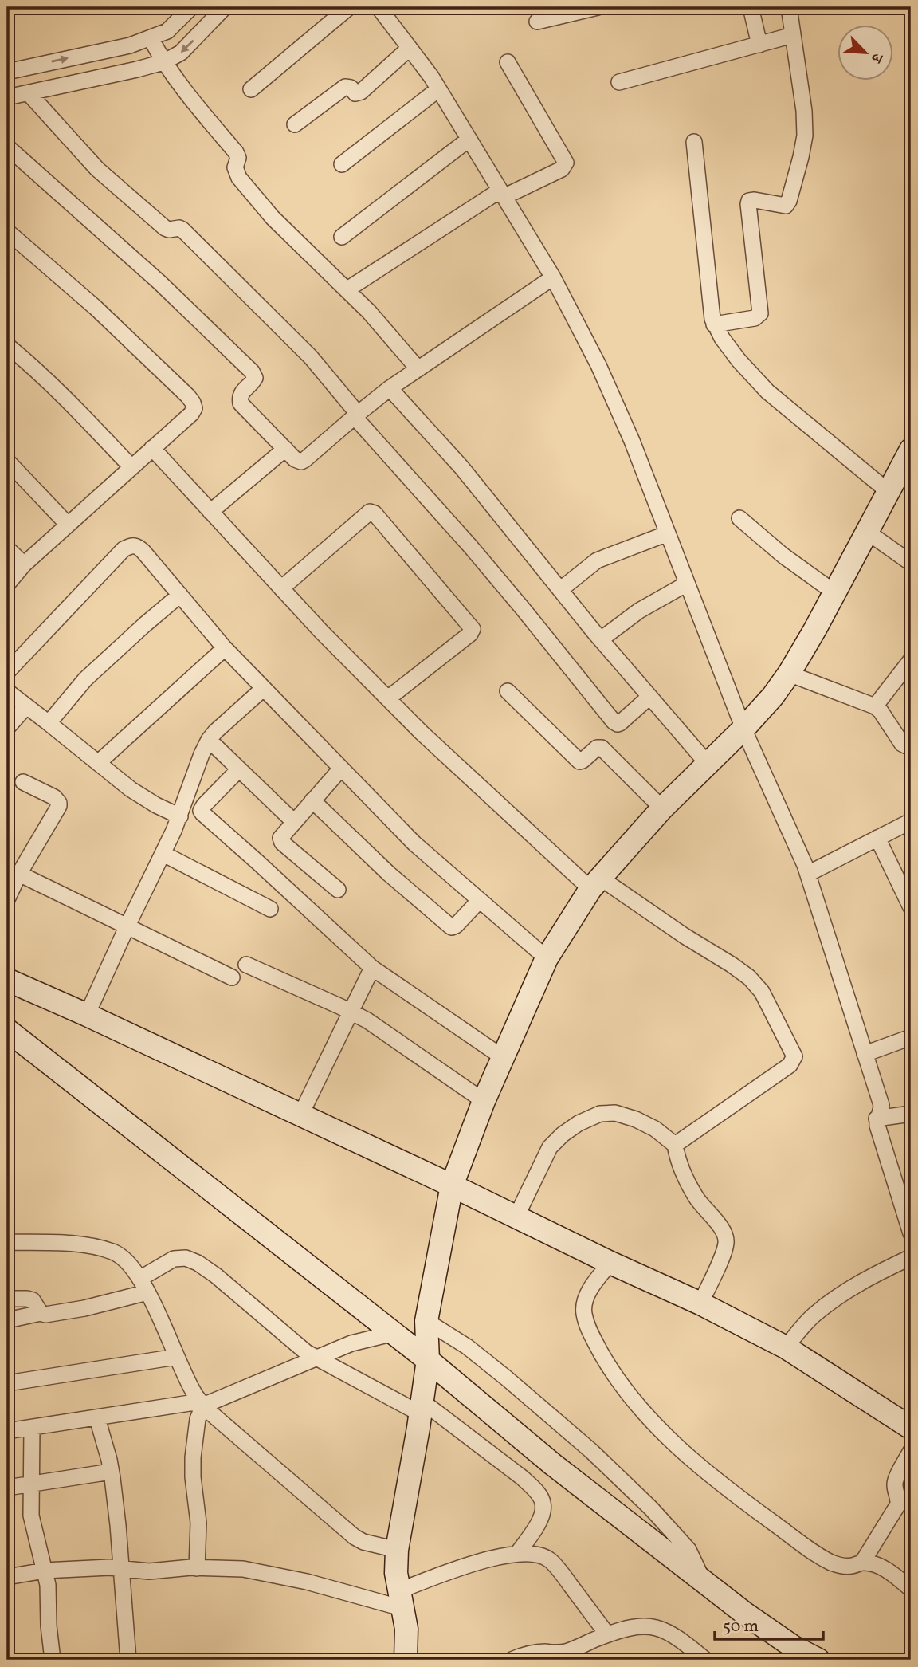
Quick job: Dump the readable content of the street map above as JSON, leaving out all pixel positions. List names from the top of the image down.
{
  "scale_bar": "50 m",
  "north": "bottom right"
}
